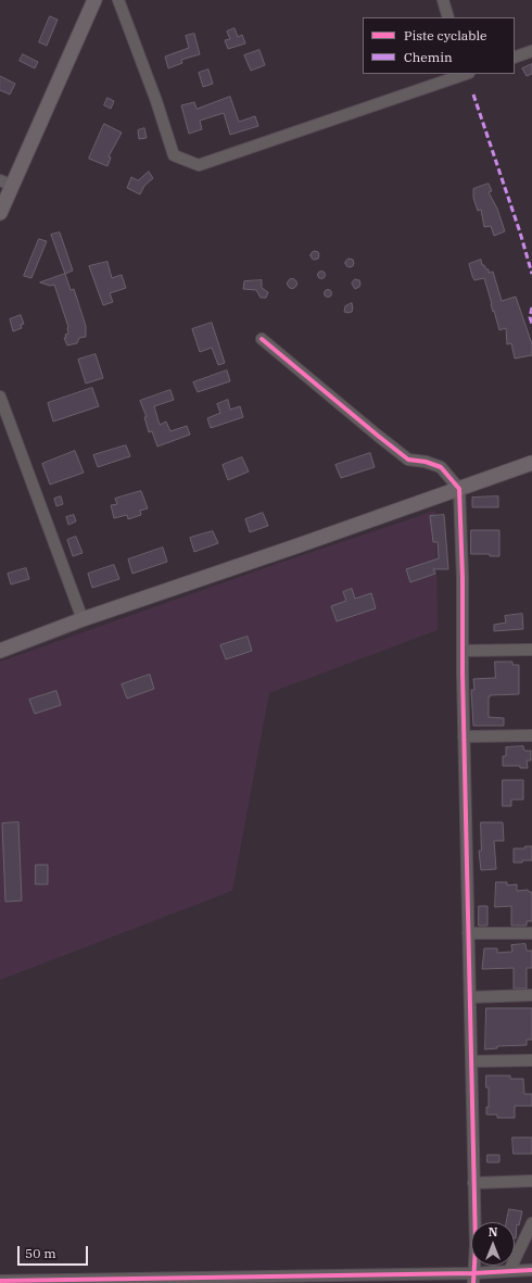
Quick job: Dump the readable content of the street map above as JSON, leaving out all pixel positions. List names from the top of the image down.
{
  "legend": ["Piste cyclable", "Chemin"],
  "scale_bar": "50 m",
  "north": "top"
}
